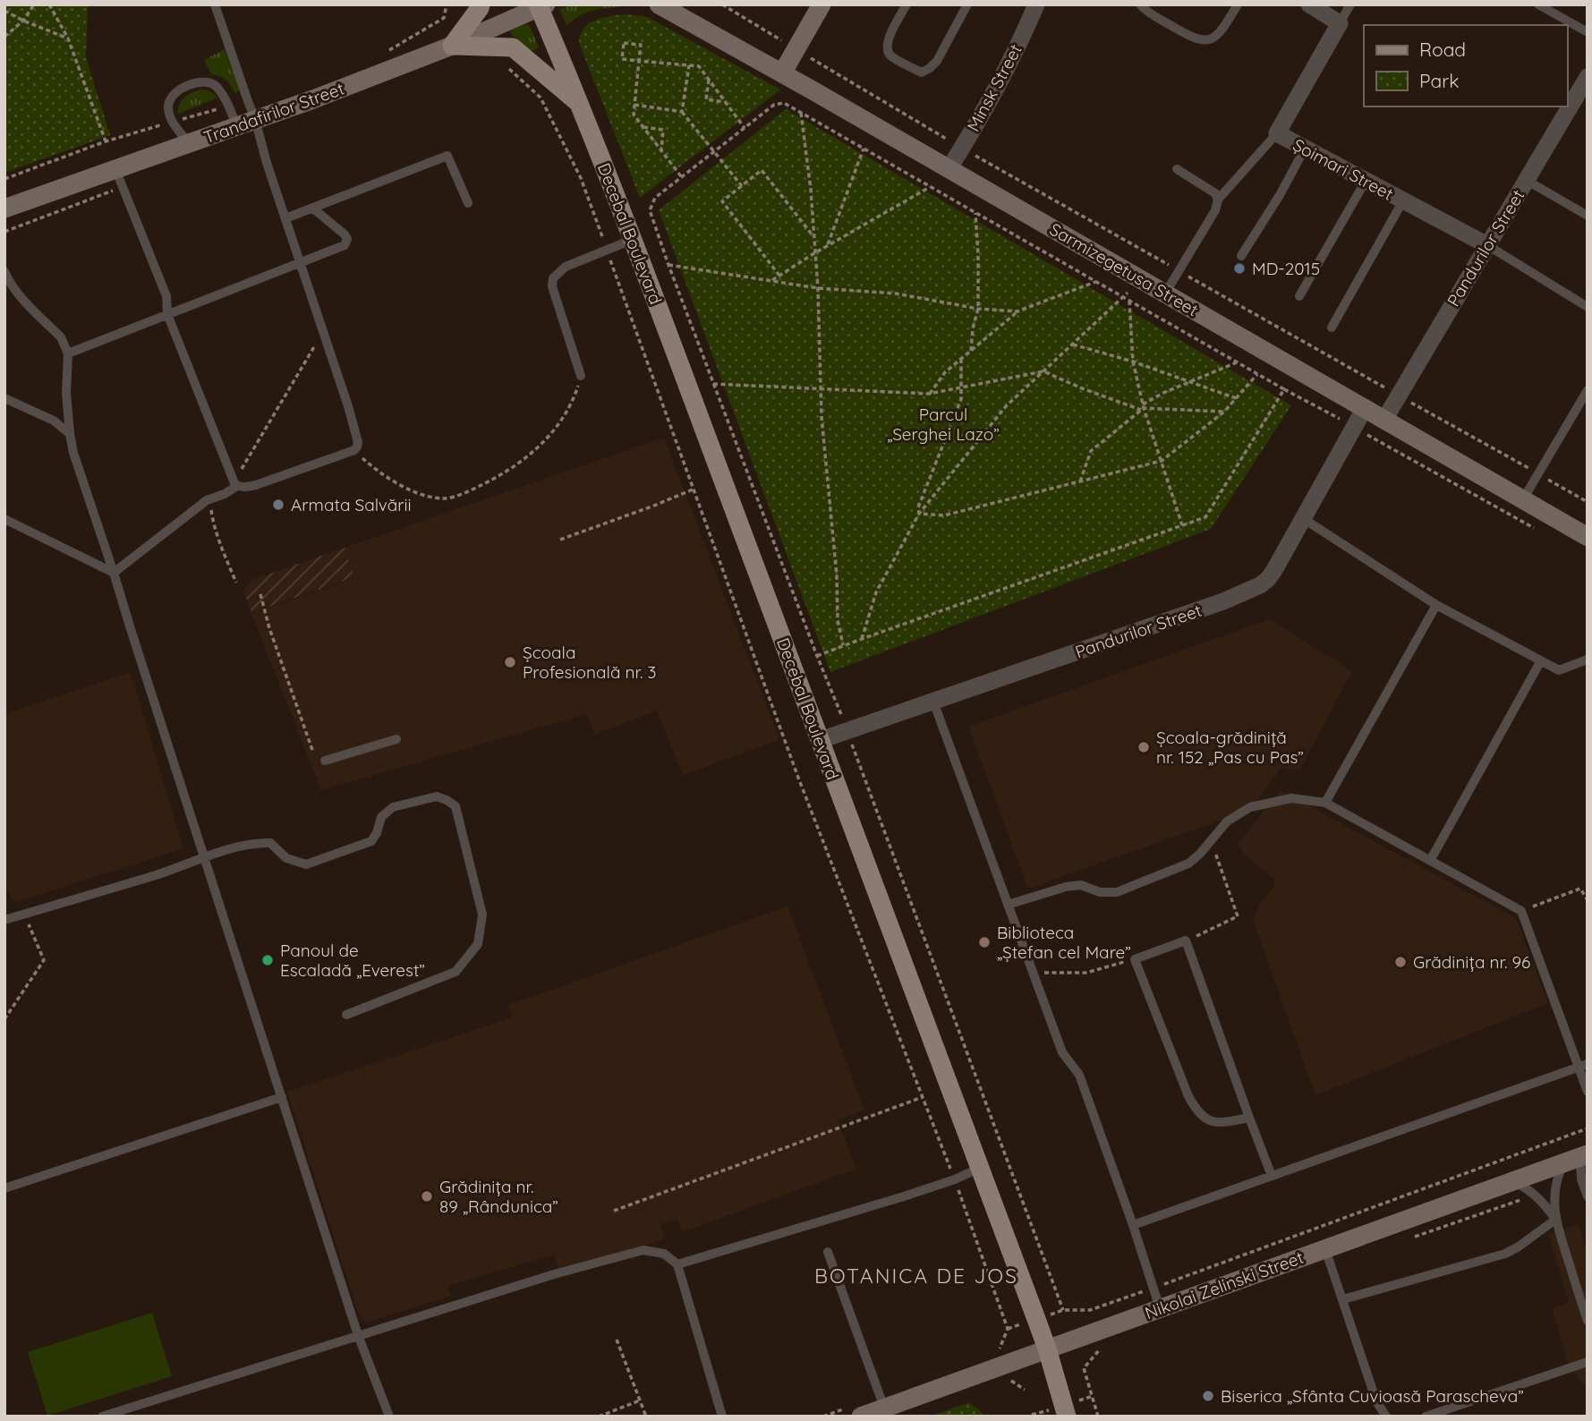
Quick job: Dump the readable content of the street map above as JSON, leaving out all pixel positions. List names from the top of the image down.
{
  "streets": {
    "main road": [
      "Trandafirilor Street",
      "Decebal Boulevard",
      "Sarmizegetusa Street",
      "Nikolai Zelinski Street"
    ],
    "street": ["Minsk Street", "Șoimari Street", "Pandurilor Street"]
  },
  "crossings": [
    ["Minsk Street", "Sarmizegetusa Street"],
    ["Trandafirilor Street", "Decebal Boulevard"],
    ["Șoimari Street", "Pandurilor Street"],
    ["Decebal Boulevard", "Pandurilor Street"],
    ["Decebal Boulevard", "Nikolai Zelinski Street"],
    ["Pandurilor Street", "Sarmizegetusa Street"]
  ],
  "districts": ["BOTANICA DE JOS"],
  "parks": ["Parcul „Serghei Lazo”"],
  "places": [
    "MD-2015",
    "Armata Salvării",
    "Școala Profesională nr. 3",
    "Școala-grădiniță nr. 152 „Pas cu Pas”",
    "Biblioteca „Ștefan cel Mare”",
    "Panoul de Escaladă „Everest”",
    "Grădinița nr. 96",
    "Grădinița nr. 89 „Rândunica”",
    "Biserica „Sfânta Cuvioasă Parascheva”"
  ],
  "legend": ["Road", "Park"]
}
